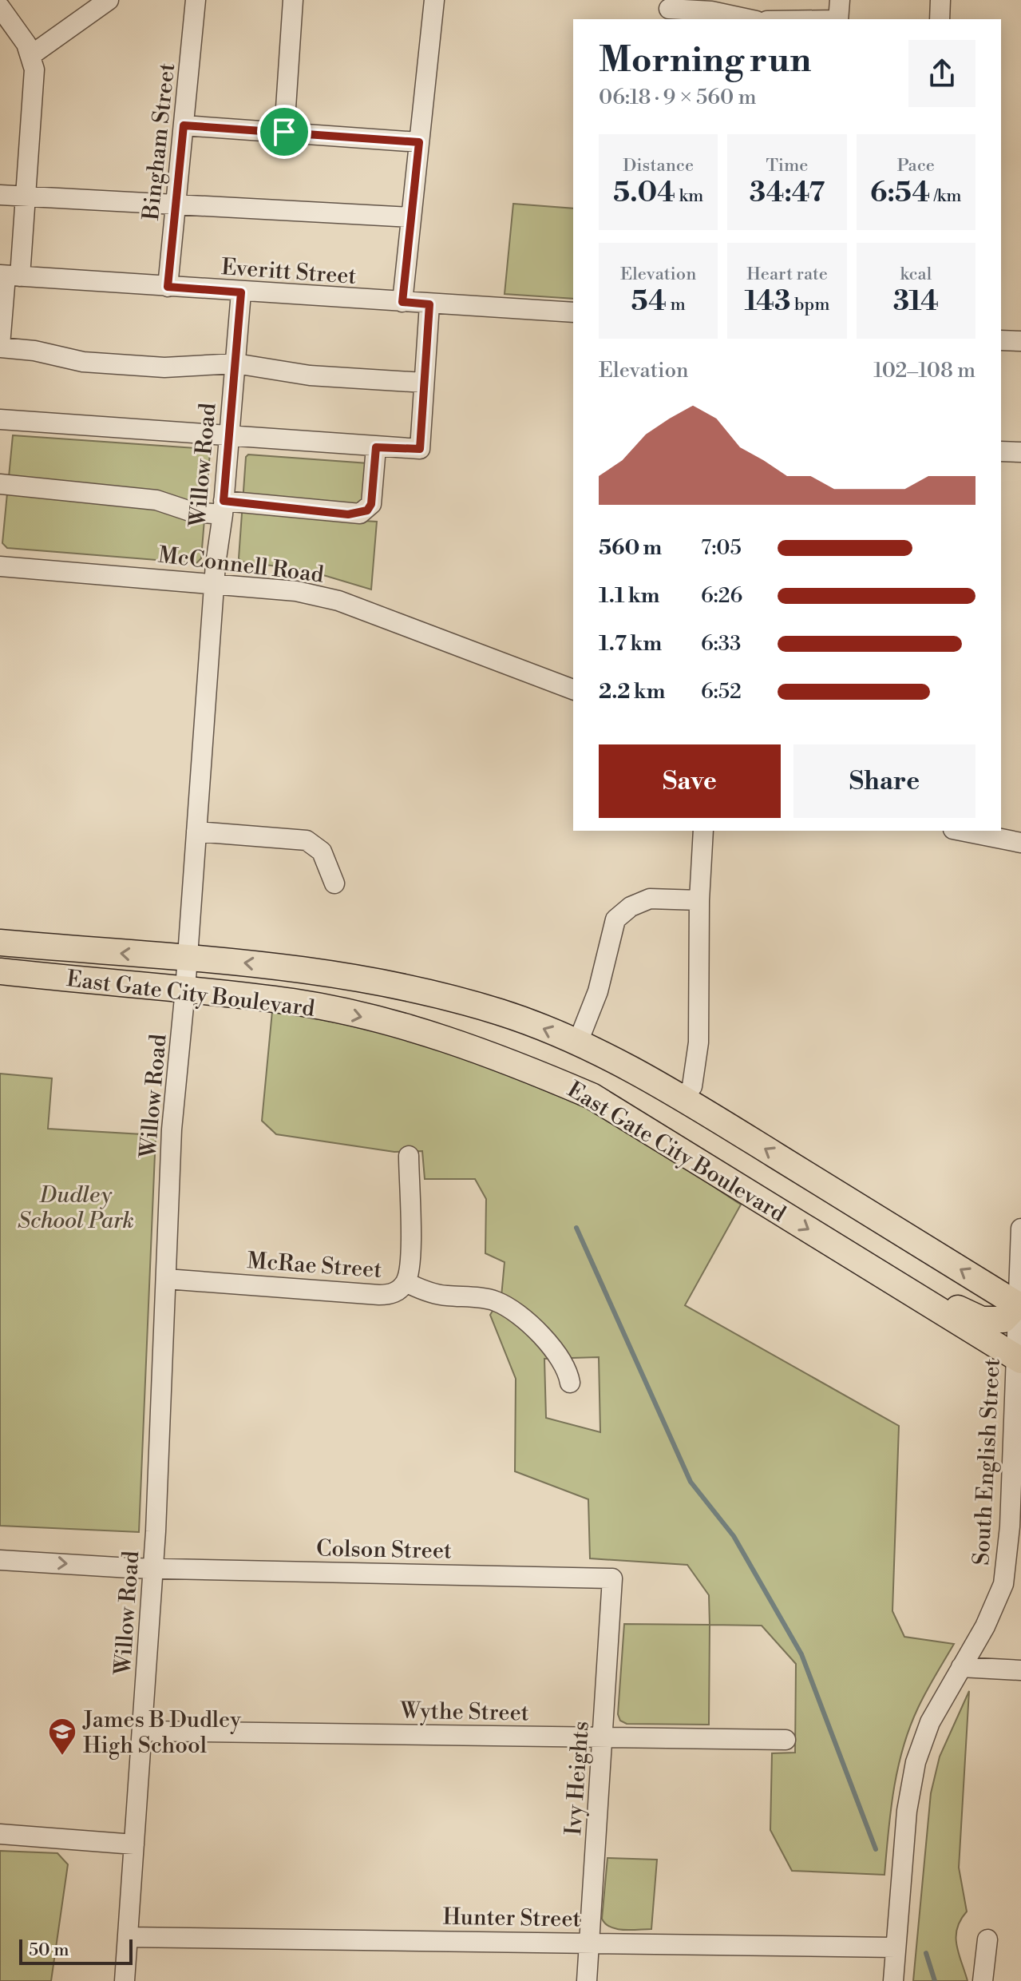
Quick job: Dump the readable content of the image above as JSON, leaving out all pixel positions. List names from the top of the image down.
{
  "streets": {
    "main road": ["East Gate City Boulevard"],
    "street": [
      "Bingham Street",
      "Everitt Street",
      "Willow Road",
      "McConnell Road",
      "McRae Street",
      "South English Street",
      "Colson Street",
      "Wythe Street",
      "Ivy Heights",
      "Hunter Street"
    ]
  },
  "crossings": [
    ["Bingham Street", "Everitt Street"],
    ["Everitt Street", "Willow Road"],
    ["Willow Road", "McConnell Road"],
    ["Willow Road", "East Gate City Boulevard"],
    ["Willow Road", "McRae Street"],
    ["Willow Road", "Colson Street"],
    ["Willow Road", "Wythe Street"],
    ["Willow Road", "Hunter Street"],
    ["East Gate City Boulevard", "South English Street"],
    ["South English Street", "Hunter Street"],
    ["Colson Street", "Ivy Heights"],
    ["Wythe Street", "Ivy Heights"],
    ["Ivy Heights", "Hunter Street"]
  ],
  "parks": ["Dudley School Park"],
  "places": {
    "school or university": ["James B Dudley High School"]
  },
  "scale_bar": "50 m",
  "page": {
    "heading": ["Morning run", "06:18 · 9 × 560 m"],
    "stats": [
      ["Distance", "5.04 km"],
      ["Time", "34:47"],
      ["Pace", "6:54 /km"],
      ["Elevation", "54 m"],
      ["Heart rate", "143 bpm"],
      ["kcal", "314"]
    ],
    "chart": ["Elevation", "102–108 m"],
    "list": [
      {
        "name": "560 m",
        "note": "7:05"
      },
      {
        "name": "1.1 km",
        "note": "6:26"
      },
      {
        "name": "1.7 km",
        "note": "6:33"
      },
      {
        "name": "2.2 km",
        "note": "6:52"
      }
    ],
    "buttons": ["Save", "Share"],
    "scale": "50 m"
  }
}
